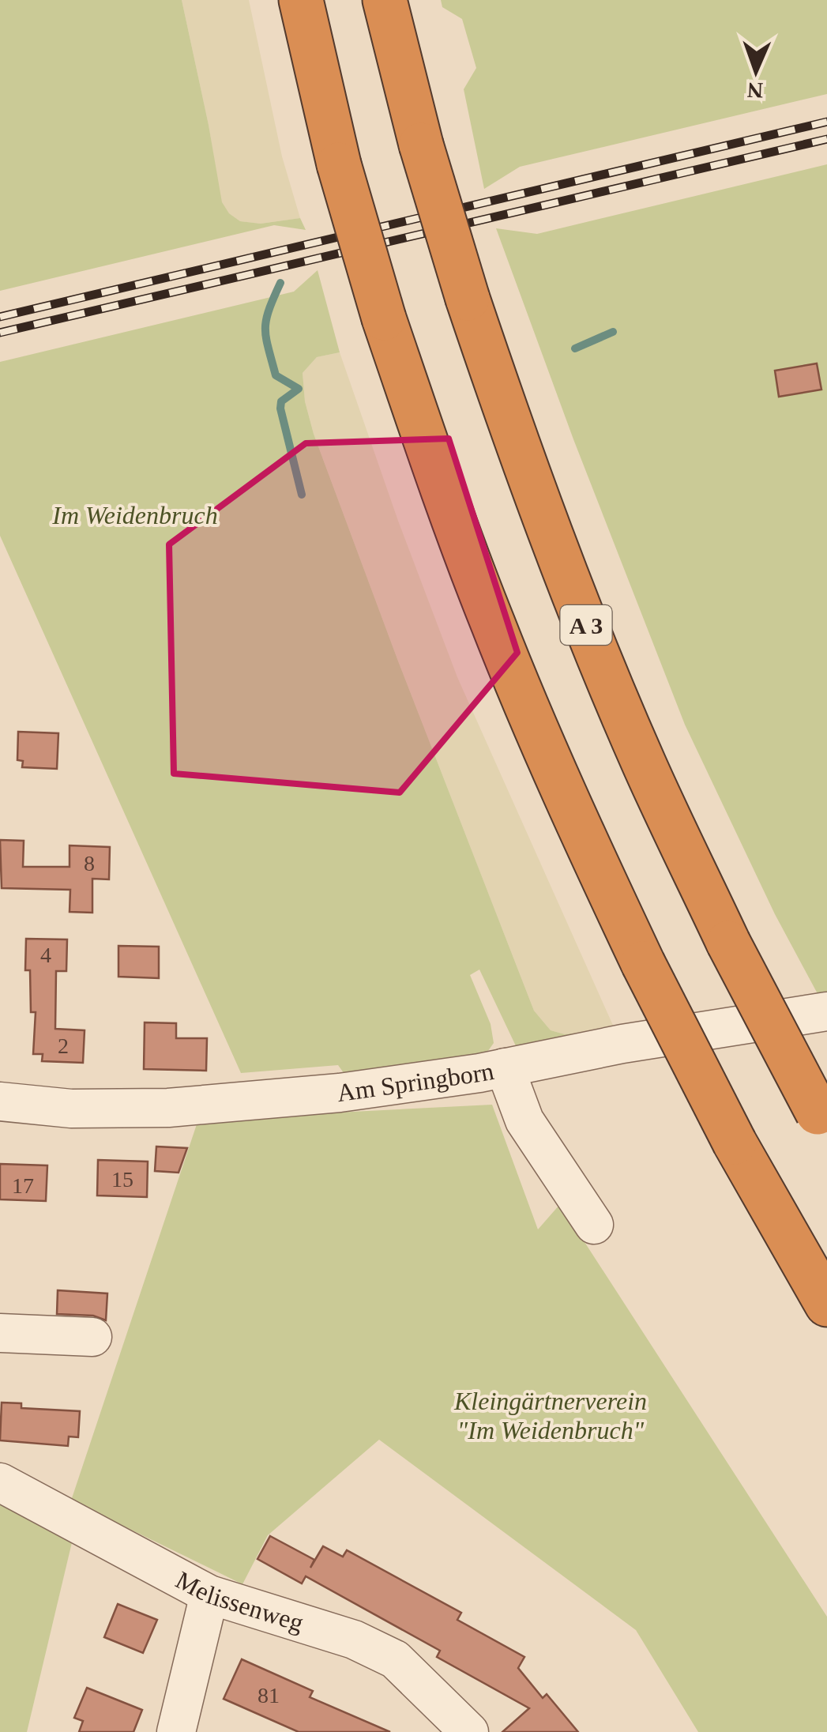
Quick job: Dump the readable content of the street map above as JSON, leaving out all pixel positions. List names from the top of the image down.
{
  "streets": {
    "highway": ["A 3"],
    "street": ["Am Springborn", "Melissenweg"]
  },
  "parks": ["Im Weidenbruch", "Kleingärtnerverein \"Im Weidenbruch\""],
  "house_numbers": [
    "8",
    "4",
    "2",
    "15",
    "17",
    "81"
  ],
  "north": "bottom"
}
